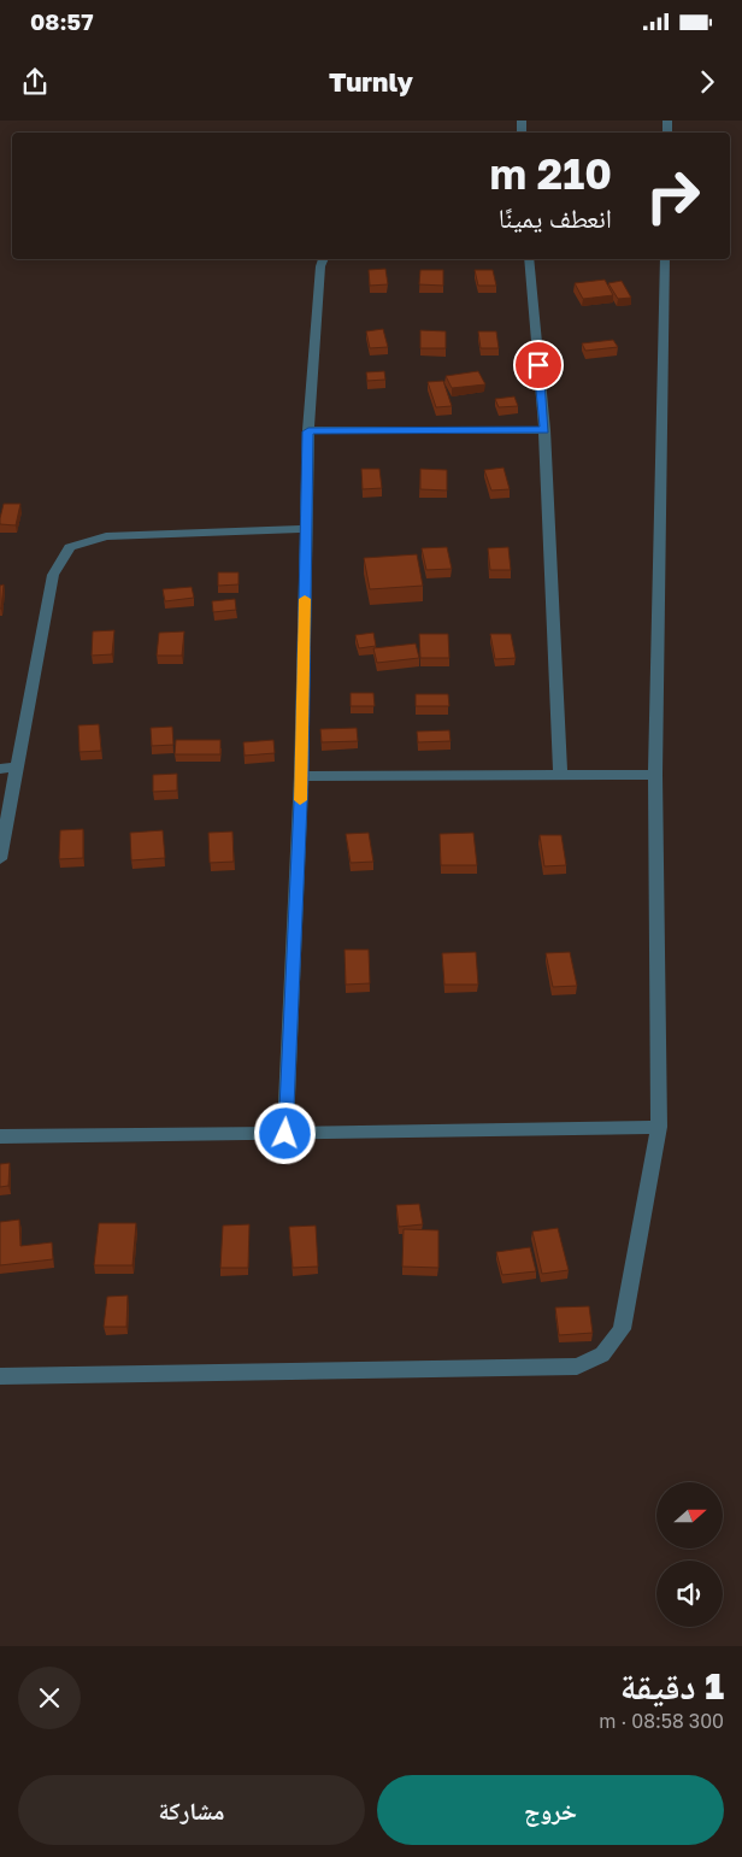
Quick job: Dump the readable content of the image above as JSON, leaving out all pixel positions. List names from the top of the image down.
{
  "north": "right",
  "page": {
    "status": "08:57",
    "header": "Turnly",
    "turn": ["210 m", "انعطف يمينًا"],
    "heading": ["1 دقيقة", "300 m · 08:58"],
    "buttons": ["خروج", "مشاركة"]
  }
}
